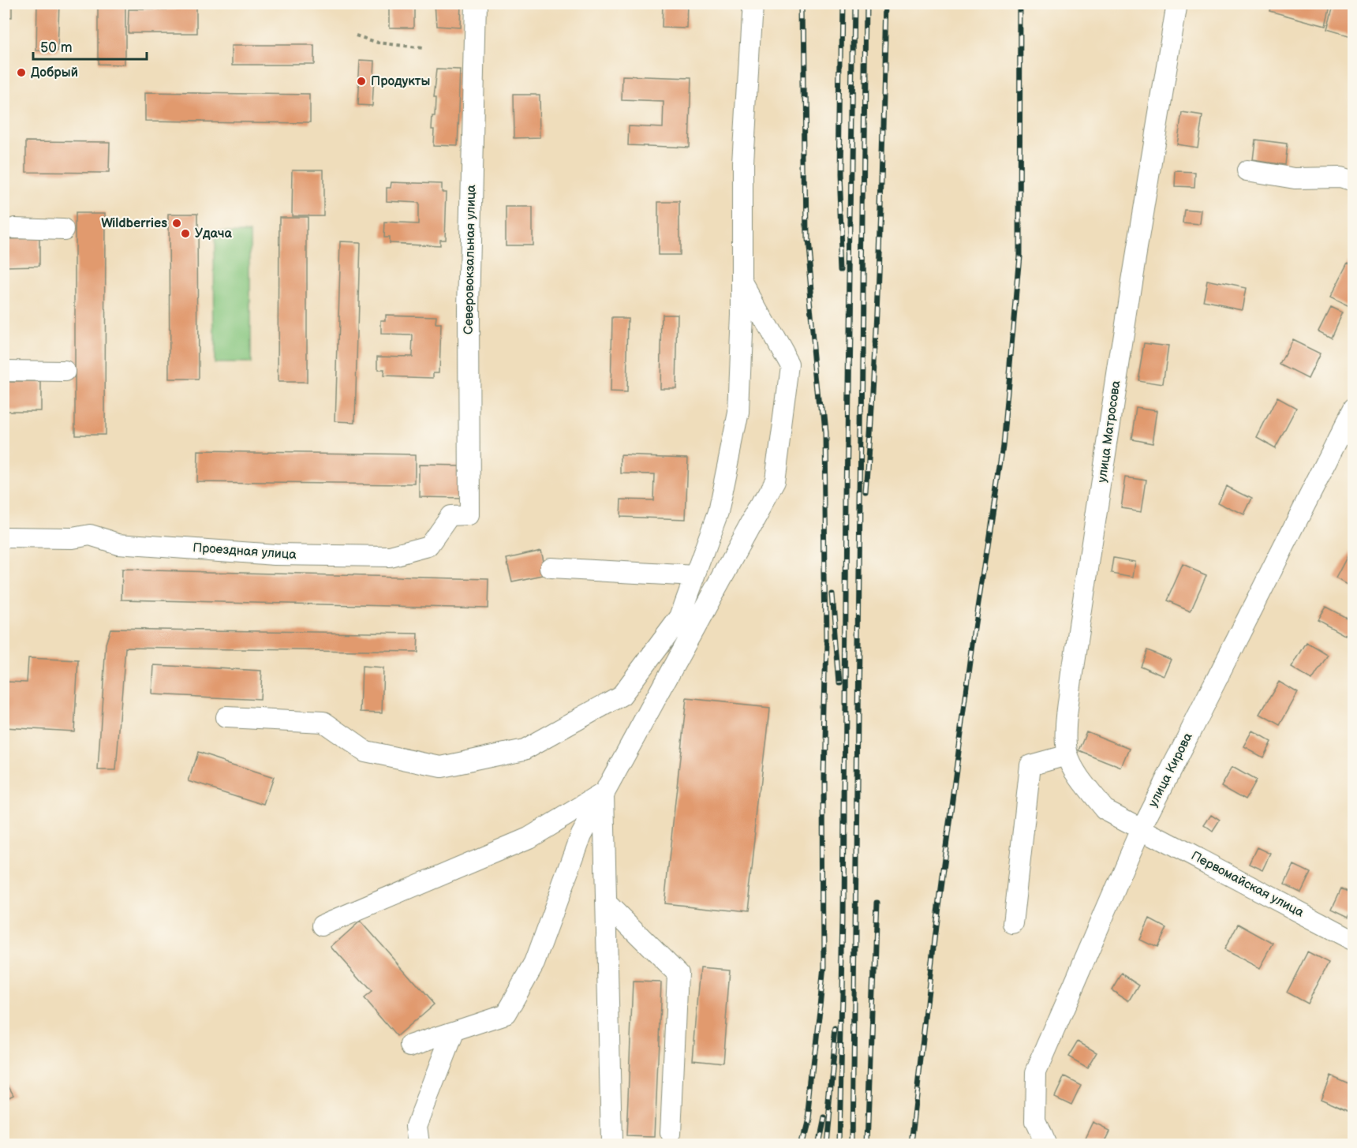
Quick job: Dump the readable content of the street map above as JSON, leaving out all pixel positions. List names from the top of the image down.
{
  "streets": {
    "street": [
      "Северовокзальная улица",
      "улица Матросова",
      "Проездная улица",
      "улица Кирова",
      "Первомайская улица"
    ]
  },
  "crossings": [
    ["Северовокзальная улица", "Проездная улица"],
    ["улица Матросова", "улица Кирова"],
    ["улица Матросова", "Первомайская улица"],
    ["улица Кирова", "Первомайская улица"]
  ],
  "places": [
    "Добрый",
    "Продукты",
    "Wildberries",
    "Удача"
  ],
  "scale_bar": "50 m"
}
